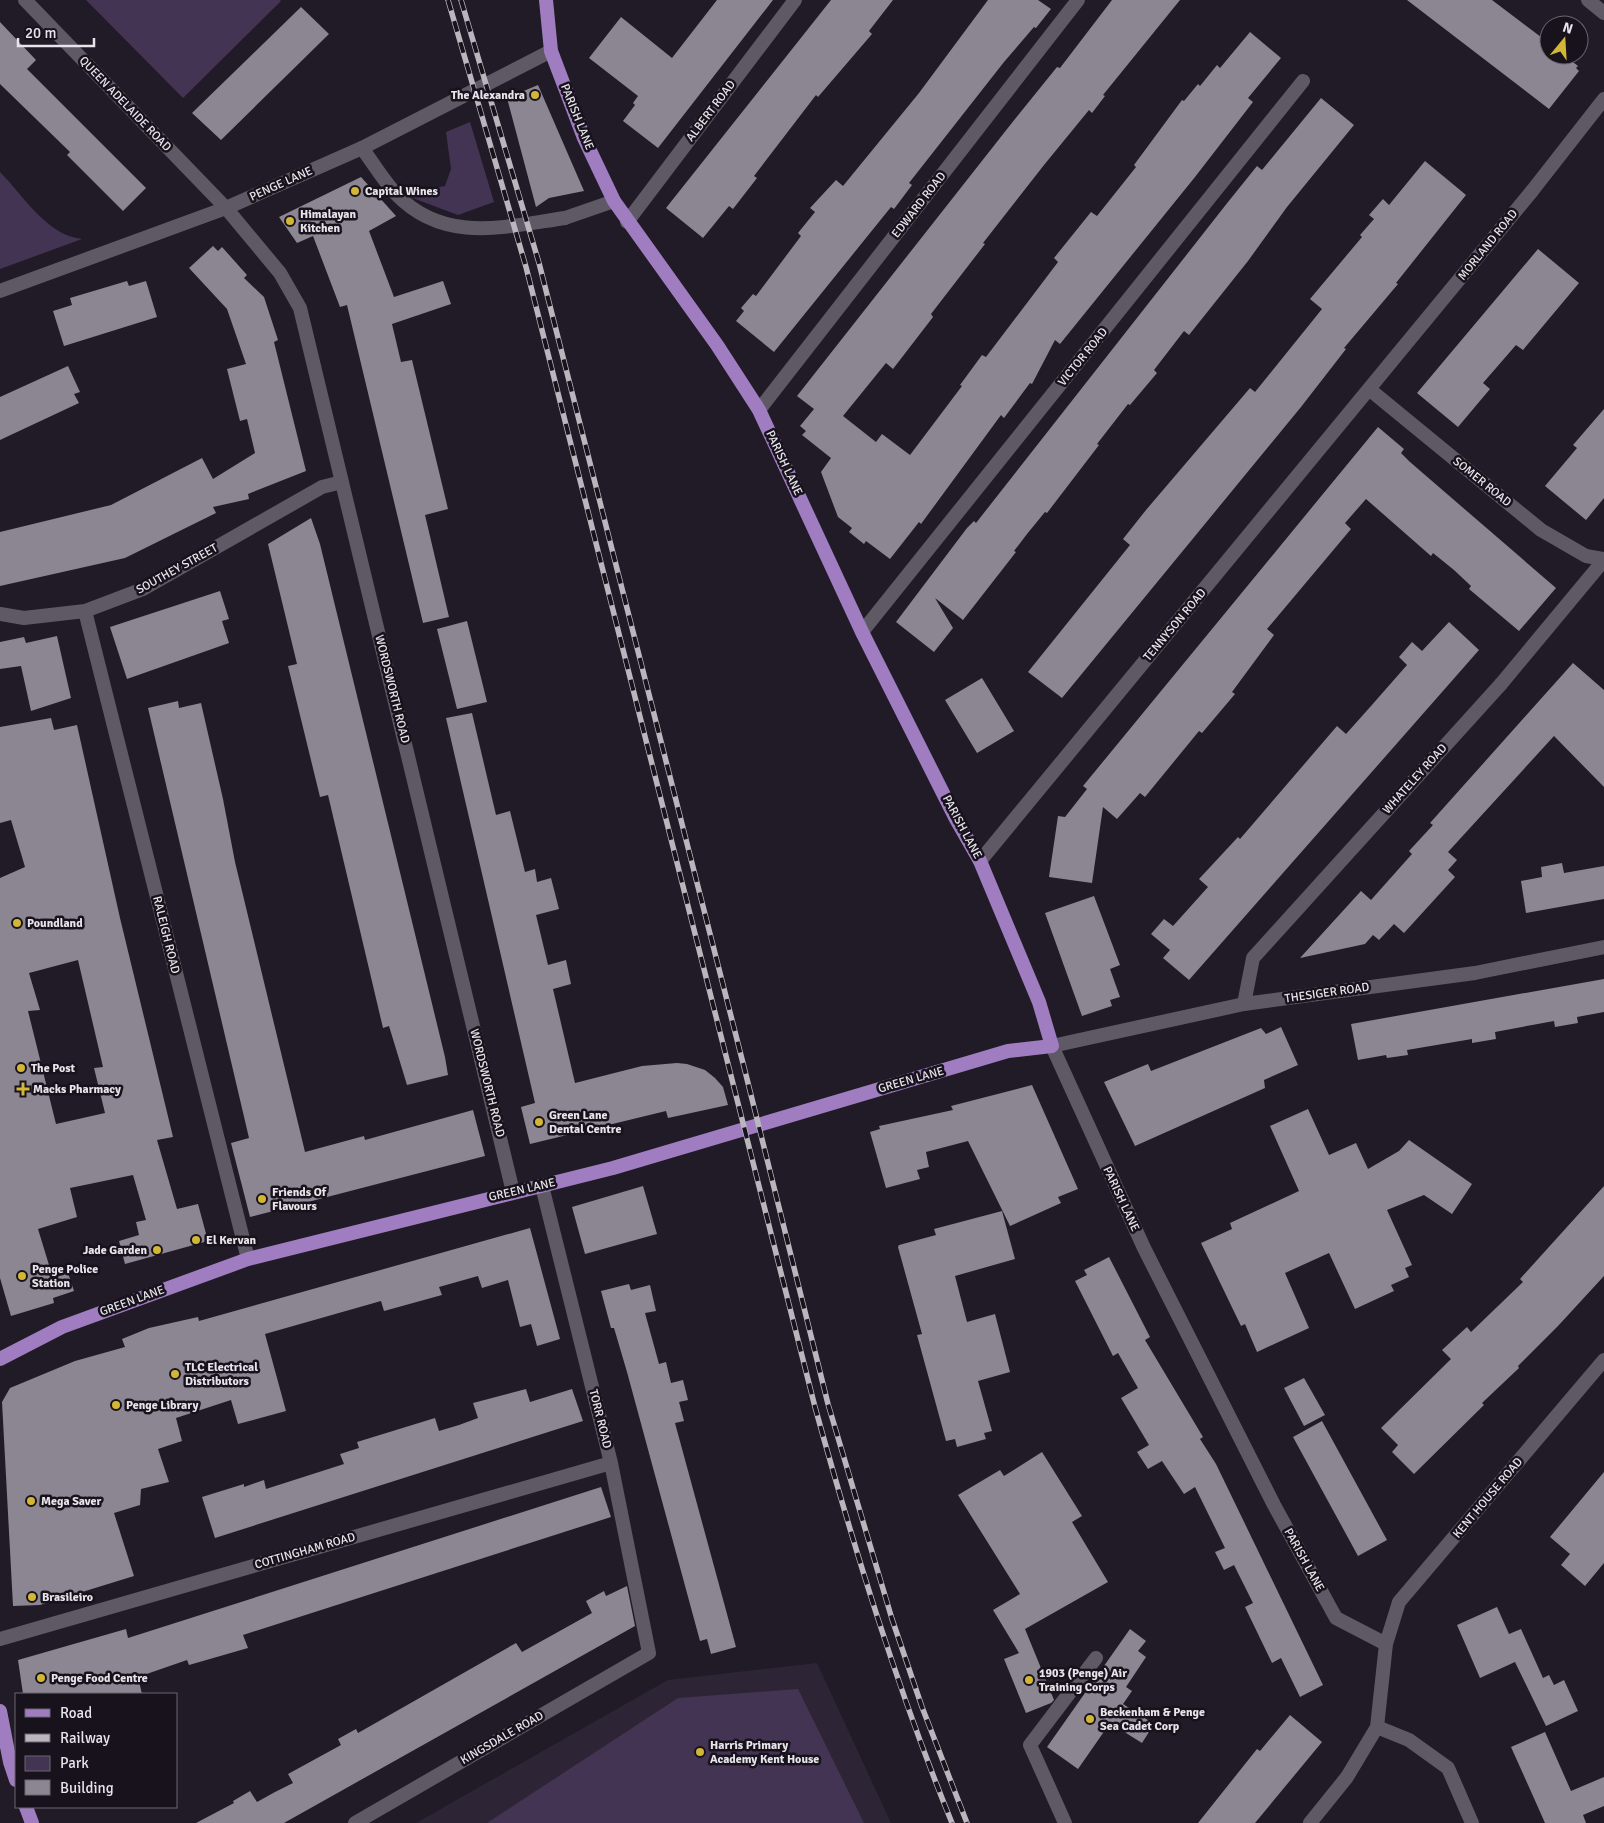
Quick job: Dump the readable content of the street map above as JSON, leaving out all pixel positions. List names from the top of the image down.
{
  "streets": {
    "main road": ["PARISH LANE", "GREEN LANE"],
    "street": [
      "QUEEN ADELAIDE ROAD",
      "ALBERT ROAD",
      "PENGE LANE",
      "EDWARD ROAD",
      "MORLAND ROAD",
      "VICTOR ROAD",
      "SOMER ROAD",
      "SOUTHEY STREET",
      "TENNYSON ROAD",
      "WORDSWORTH ROAD",
      "WHATELEY ROAD",
      "RALEIGH ROAD",
      "THESIGER ROAD",
      "TORR ROAD",
      "KENT HOUSE ROAD",
      "COTTINGHAM ROAD",
      "KINGSDALE ROAD"
    ]
  },
  "crossings": [
    ["QUEEN ADELAIDE ROAD", "PENGE LANE"],
    ["QUEEN ADELAIDE ROAD", "WORDSWORTH ROAD"],
    ["ALBERT ROAD", "PARISH LANE"],
    ["PARISH LANE", "PENGE LANE"],
    ["PARISH LANE", "EDWARD ROAD"],
    ["PARISH LANE", "VICTOR ROAD"],
    ["PARISH LANE", "TENNYSON ROAD"],
    ["PARISH LANE", "THESIGER ROAD"],
    ["PARISH LANE", "GREEN LANE"],
    ["PARISH LANE", "KENT HOUSE ROAD"],
    ["PENGE LANE", "WORDSWORTH ROAD"],
    ["MORLAND ROAD", "SOMER ROAD"],
    ["MORLAND ROAD", "TENNYSON ROAD"],
    ["SOMER ROAD", "TENNYSON ROAD"],
    ["SOMER ROAD", "WHATELEY ROAD"],
    ["SOUTHEY STREET", "WORDSWORTH ROAD"],
    ["SOUTHEY STREET", "RALEIGH ROAD"],
    ["WORDSWORTH ROAD", "GREEN LANE"],
    ["WHATELEY ROAD", "THESIGER ROAD"],
    ["RALEIGH ROAD", "GREEN LANE"],
    ["THESIGER ROAD", "GREEN LANE"],
    ["GREEN LANE", "TORR ROAD"],
    ["TORR ROAD", "COTTINGHAM ROAD"],
    ["TORR ROAD", "KINGSDALE ROAD"]
  ],
  "places": {
    "other": [
      "The Alexandra",
      "Capital Wines",
      "Himalayan Kitchen",
      "Poundland",
      "The Post",
      "Green Lane Dental Centre",
      "Friends Of Flavours",
      "El Kervan",
      "Jade Garden",
      "Penge Police Station",
      "TLC Electrical Distributors",
      "Penge Library",
      "Mega Saver",
      "Brasileiro",
      "Penge Food Centre",
      "1903 (Penge) Air Training Corps",
      "Beckenham & Penge Sea Cadet Corp",
      "Harris Primary Academy Kent House"
    ],
    "health": ["Macks Pharmacy"]
  },
  "legend": [
    "Road",
    "Railway",
    "Park",
    "Building"
  ],
  "scale_bar": "20 m",
  "north": "top"
}
